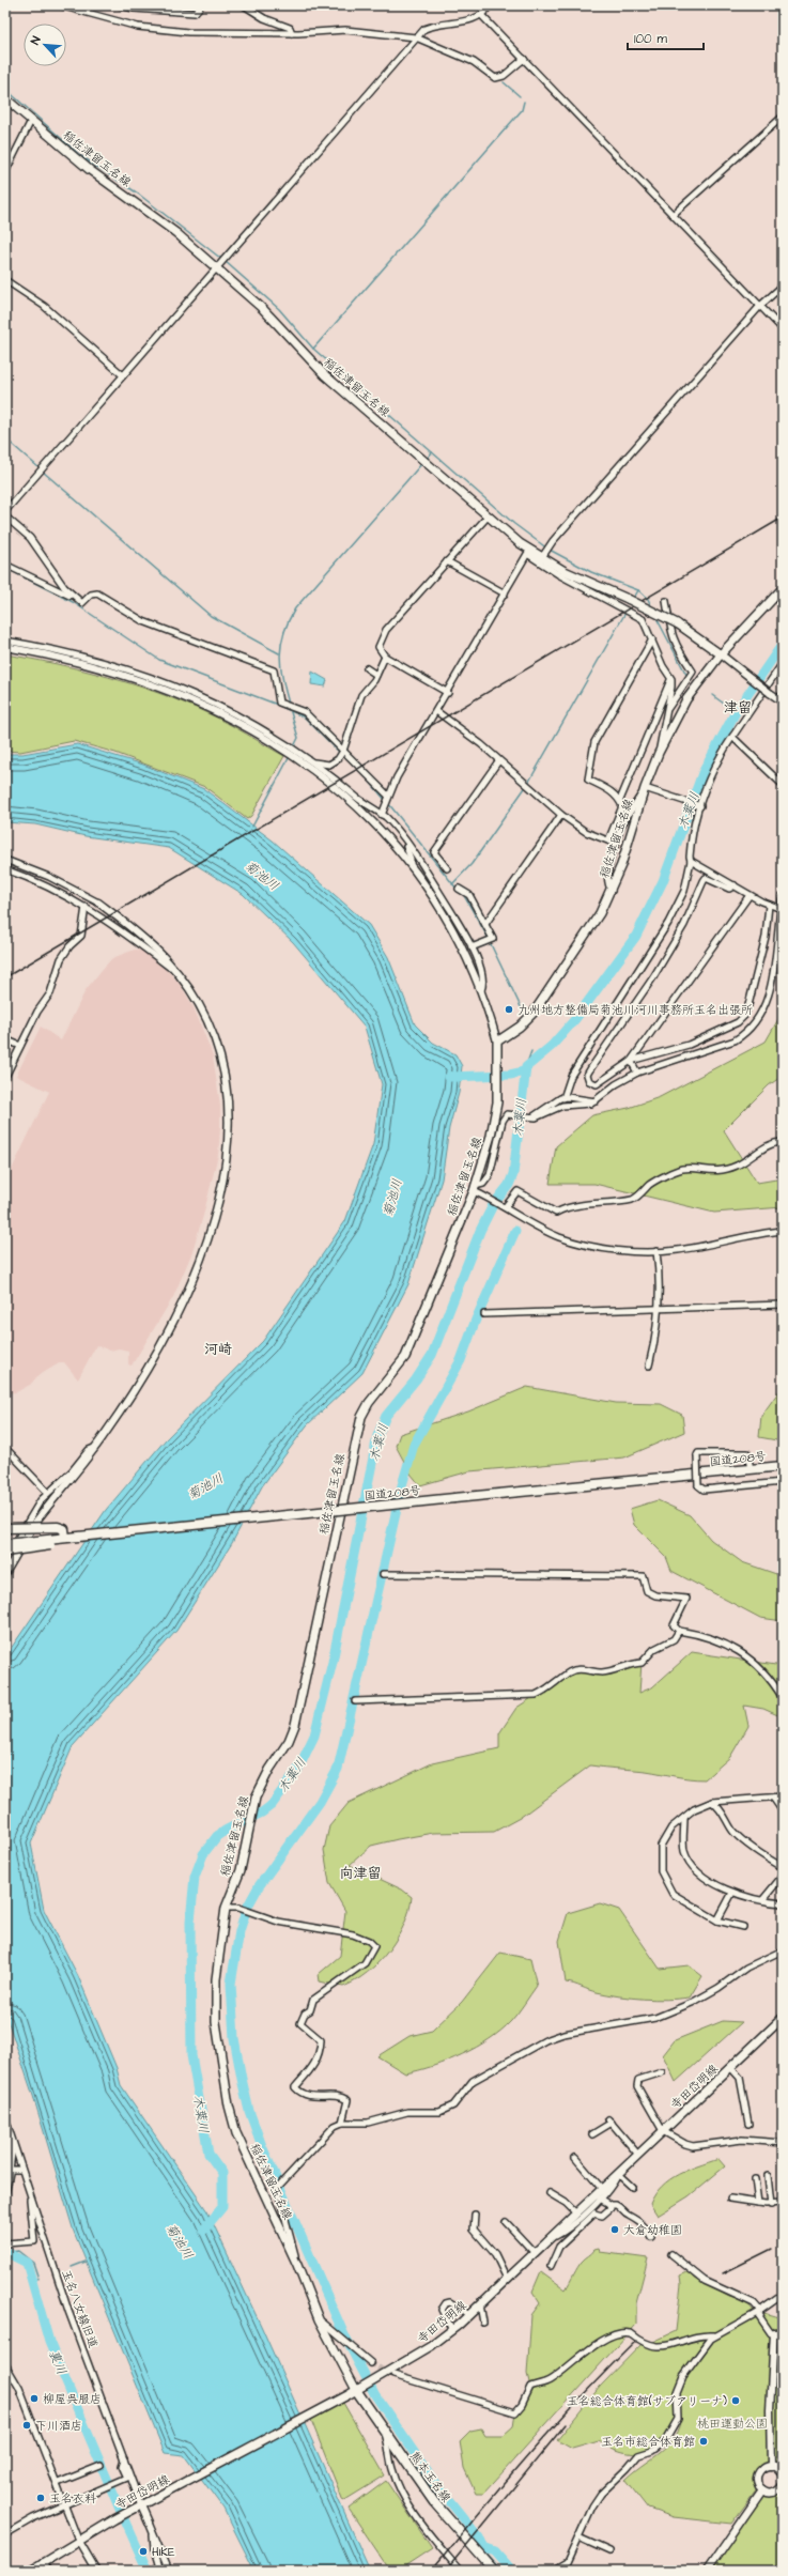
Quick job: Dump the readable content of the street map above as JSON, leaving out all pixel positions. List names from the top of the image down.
{
  "streets": {
    "main road": [
      "稲佐津留玉名線",
      "国道208号",
      "寺田岱明線",
      "熊本玉名線"
    ],
    "street": ["玉名八女線旧道"]
  },
  "crossings": [
    ["稲佐津留玉名線", "寺田岱明線"],
    ["稲佐津留玉名線", "熊本玉名線"],
    ["寺田岱明線", "玉名八女線旧道"],
    ["寺田岱明線", "熊本玉名線"]
  ],
  "districts": ["津留", "河崎", "向津留"],
  "water": ["木葉川", "菊池川", "裏川"],
  "parks": ["桃田運動公園"],
  "places": [
    "九州地方整備局菊池川河川事務所玉名出張所",
    "大倉幼稚園",
    "柳屋呉服店",
    "玉名総合体育館(サブアリーナ)",
    "下川酒店",
    "玉名市総合体育館",
    "玉名衣料",
    "HIKE"
  ],
  "scale_bar": "100 m",
  "north": "top left"
}
